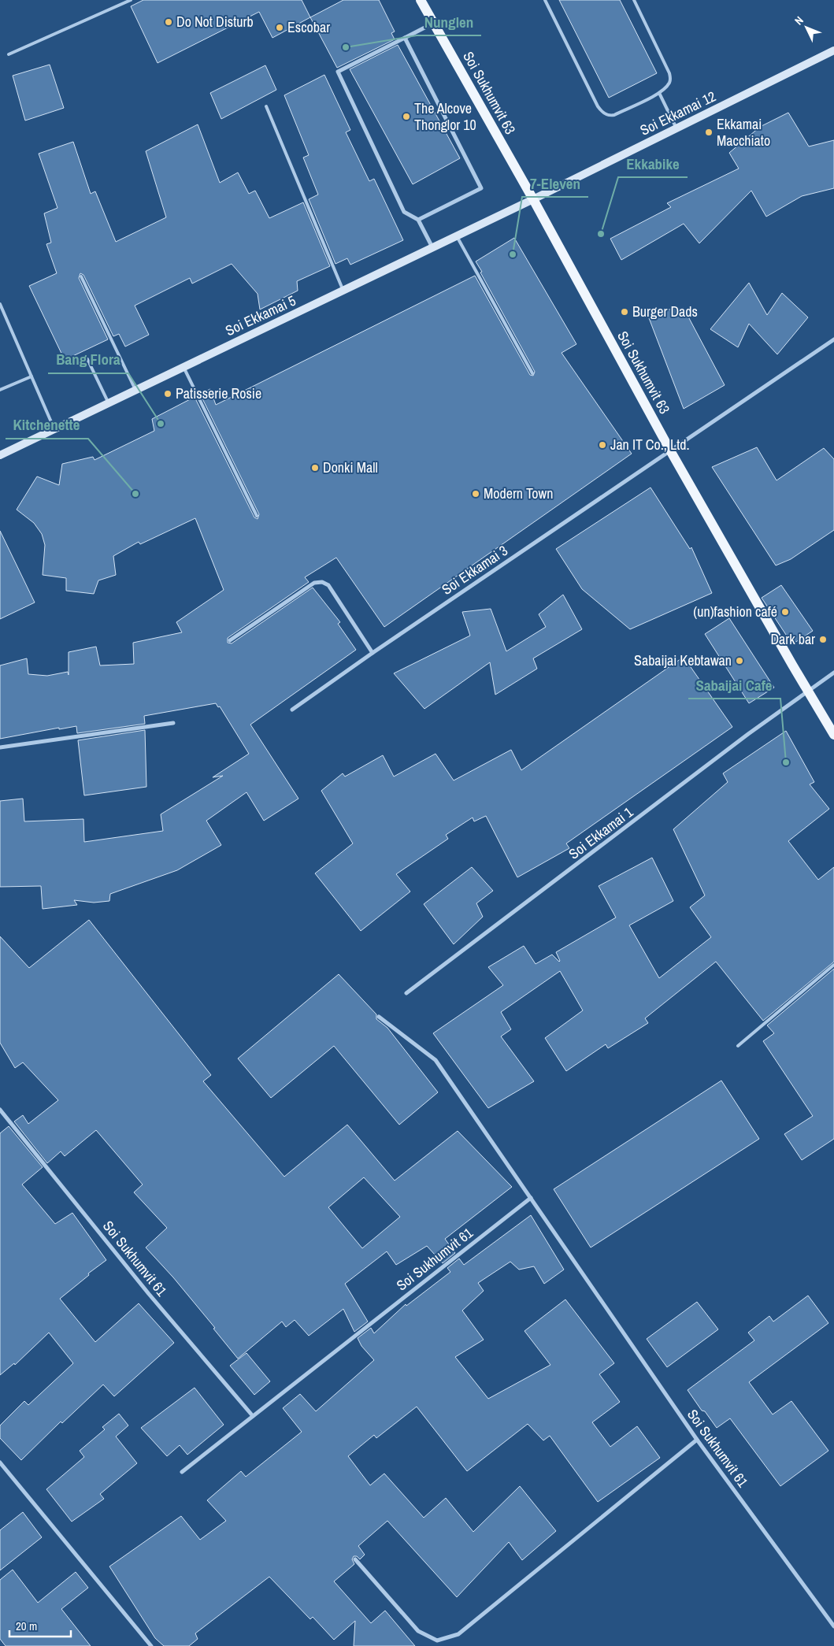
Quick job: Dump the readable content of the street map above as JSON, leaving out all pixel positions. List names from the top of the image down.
{
  "streets": {
    "main road": ["Soi Sukhumvit 63"],
    "street": [
      "Soi Ekkamai 12",
      "Soi Ekkamai 5",
      "Soi Ekkamai 3",
      "Soi Ekkamai 1",
      "Soi Sukhumvit 61"
    ]
  },
  "crossings": [
    ["Soi Sukhumvit 63", "Soi Ekkamai 12"],
    ["Soi Sukhumvit 63", "Soi Ekkamai 5"],
    ["Soi Sukhumvit 63", "Soi Ekkamai 3"],
    ["Soi Sukhumvit 63", "Soi Ekkamai 1"],
    ["Soi Ekkamai 12", "Soi Ekkamai 5"]
  ],
  "places": [
    "Do Not Disturb",
    "Escobar",
    "Nunglen",
    "The Alcove Thonglor 10",
    "Ekkamai Macchiato",
    "Ekkabike",
    "7-Eleven",
    "Burger Dads",
    "Patisserie Rosie",
    "Bang Flora",
    "Jan IT Co., Ltd.",
    "Donki Mall",
    "Kitchenette",
    "Modern Town",
    "(un)fashion café",
    "Dark bar",
    "Sabaijai Kebtawan",
    "Sabaijai Cafe"
  ],
  "scale_bar": "20 m",
  "north": "top left"
}
